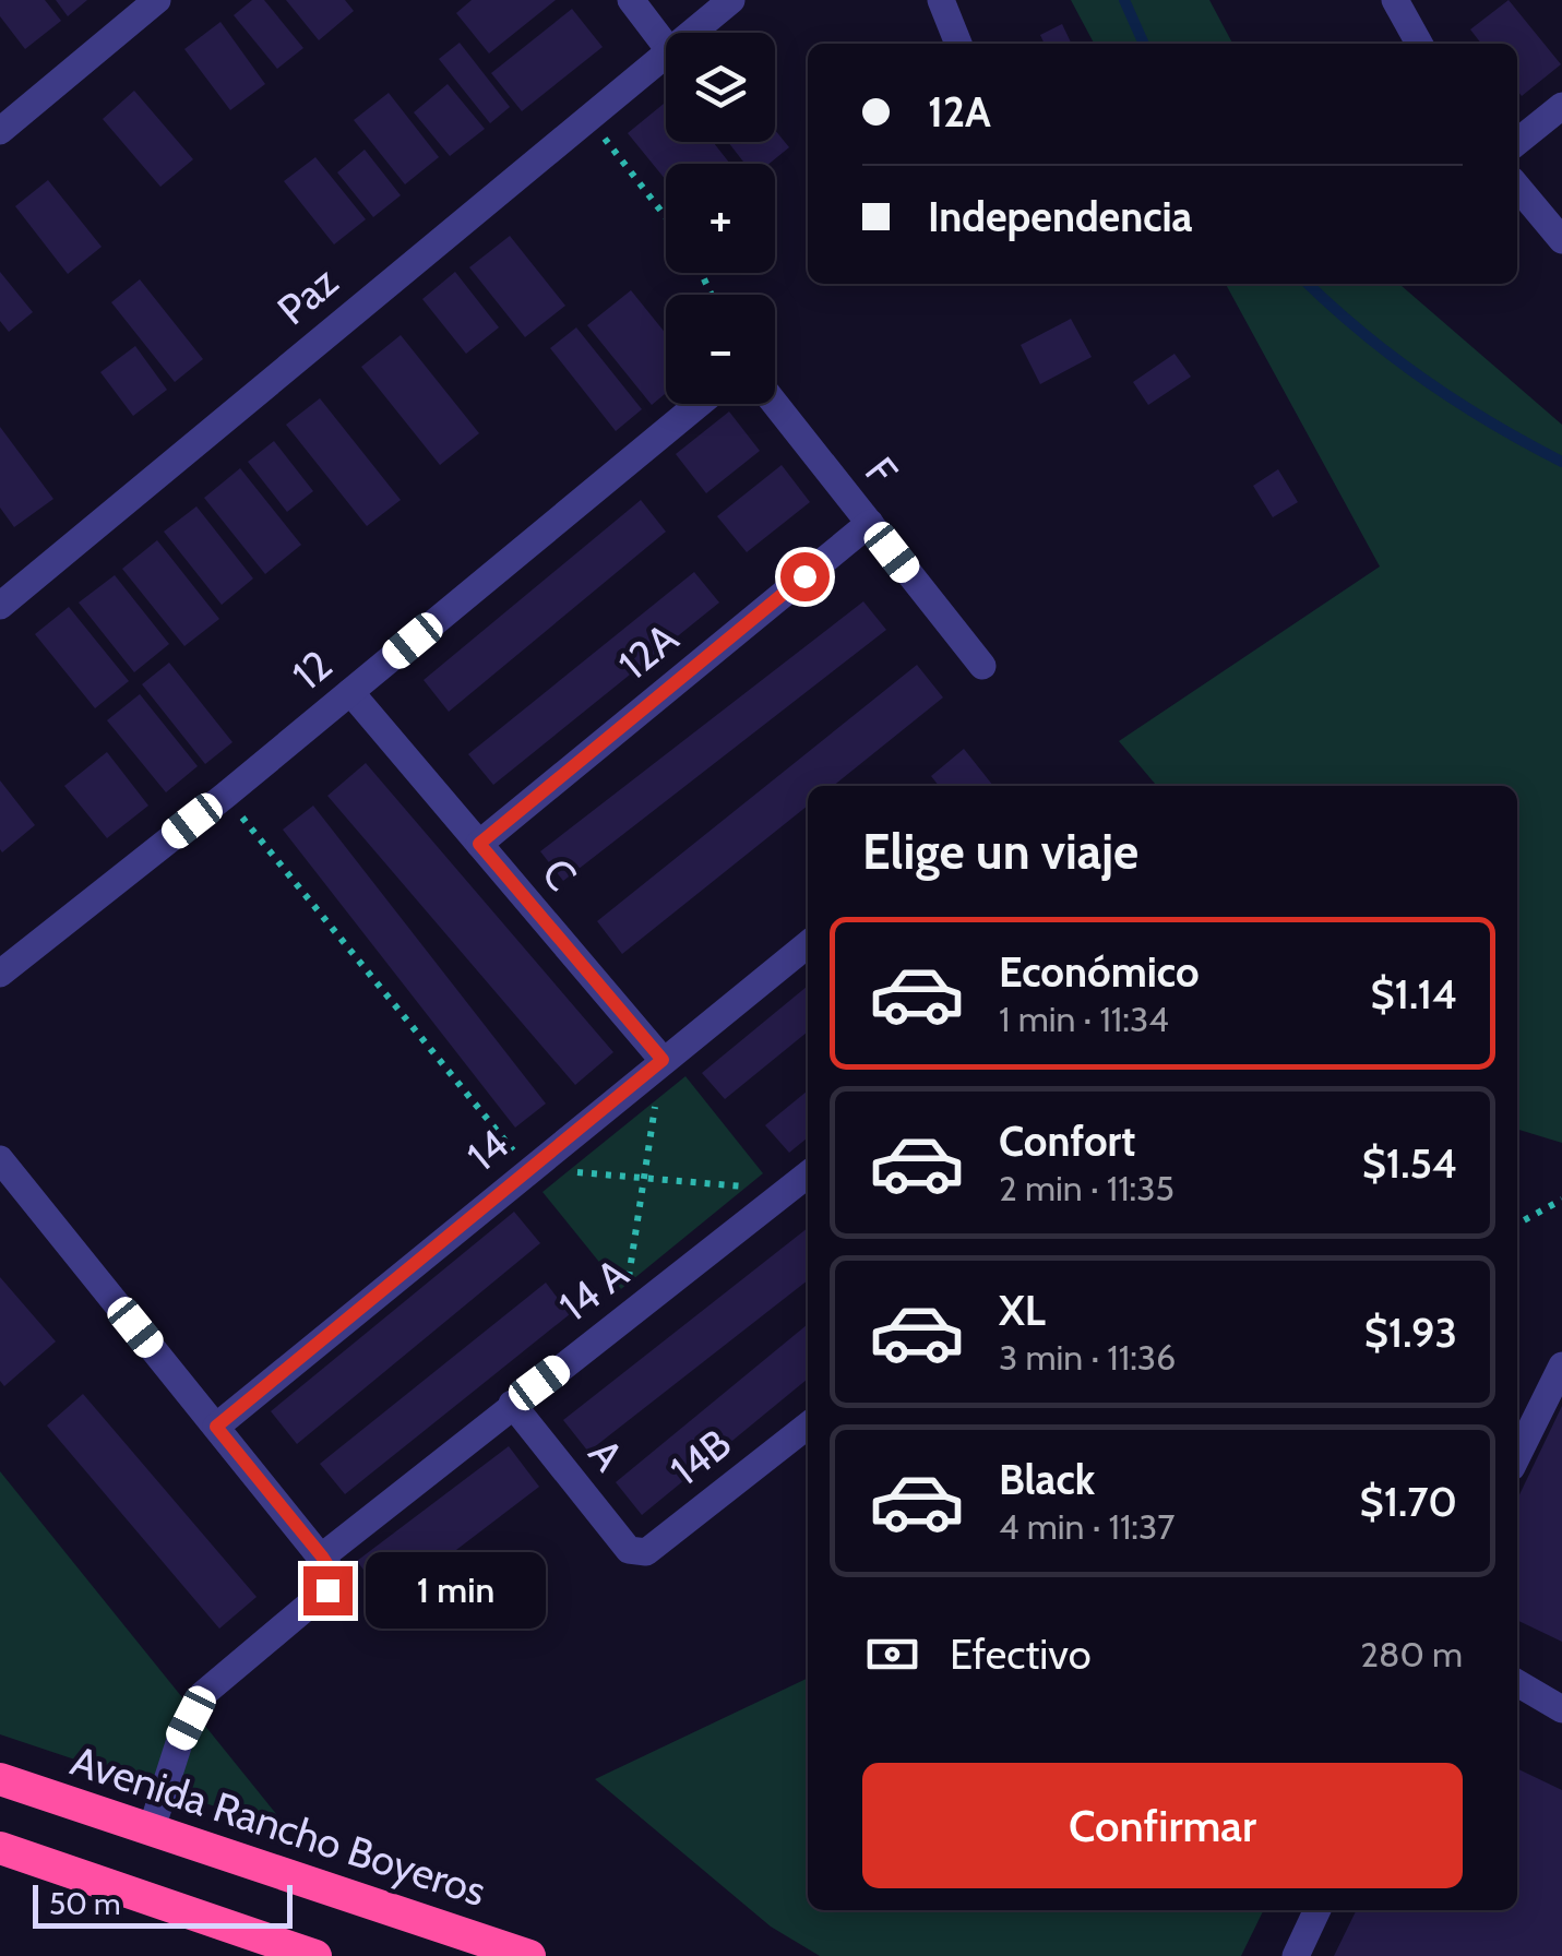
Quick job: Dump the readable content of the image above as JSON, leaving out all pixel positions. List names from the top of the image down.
{
  "streets": {
    "highway": ["Avenida Rancho Boyeros"],
    "street": [
      "Paz",
      "F",
      "12A",
      "12",
      "C",
      "14",
      "14 A",
      "A",
      "14B"
    ]
  },
  "crossings": [
    ["F", "12A"],
    ["12A", "C"],
    ["12", "C"],
    ["C", "14"],
    ["14 A", "A"],
    ["A", "14B"]
  ],
  "scale_bar": "50 m",
  "page": {
    "map_buttons": ["+", "−"],
    "banner": ["12A", "Independencia"],
    "heading": "Elige un viaje",
    "list": [
      {
        "name": "Económico",
        "note": "1 min · 11:34",
        "value": "$1.14"
      },
      {
        "name": "Confort",
        "note": "2 min · 11:35",
        "value": "$1.54"
      },
      {
        "name": "XL",
        "note": "3 min · 11:36",
        "value": "$1.93"
      },
      {
        "name": "Black",
        "note": "4 min · 11:37",
        "value": "$1.70"
      }
    ],
    "bubble": "1 min",
    "pay": ["Efectivo", "280 m"],
    "buttons": "Confirmar",
    "scale": "50 m"
  }
}
